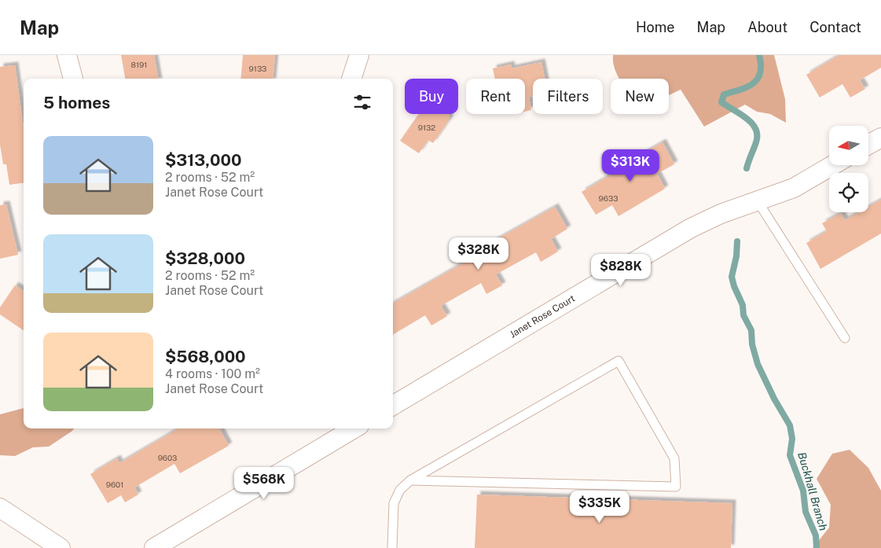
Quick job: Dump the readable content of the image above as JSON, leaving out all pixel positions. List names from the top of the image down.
{
  "streets": {
    "street": ["Janet Rose Court"]
  },
  "water": ["Buckhall Branch"],
  "house_numbers": [
    "8191",
    "9133",
    "9132",
    "9633",
    "9603",
    "9601"
  ],
  "north": "left",
  "page": {
    "header": "Map",
    "nav": [
      "Home",
      "Map",
      "About",
      "Contact"
    ],
    "chip": [
      "Buy",
      "Rent",
      "Filters",
      "New"
    ],
    "heading": "5 homes",
    "list": [
      {
        "name": "$313,000",
        "note": "2 rooms · 52 m² · Janet Rose Court"
      },
      {
        "name": "$328,000",
        "note": "2 rooms · 52 m² · Janet Rose Court"
      },
      {
        "name": "$568,000",
        "note": "4 rooms · 100 m² · Janet Rose Court"
      }
    ],
    "price": [
      "$313K",
      "$328K",
      "$828K",
      "$568K",
      "$335K"
    ]
  }
}
